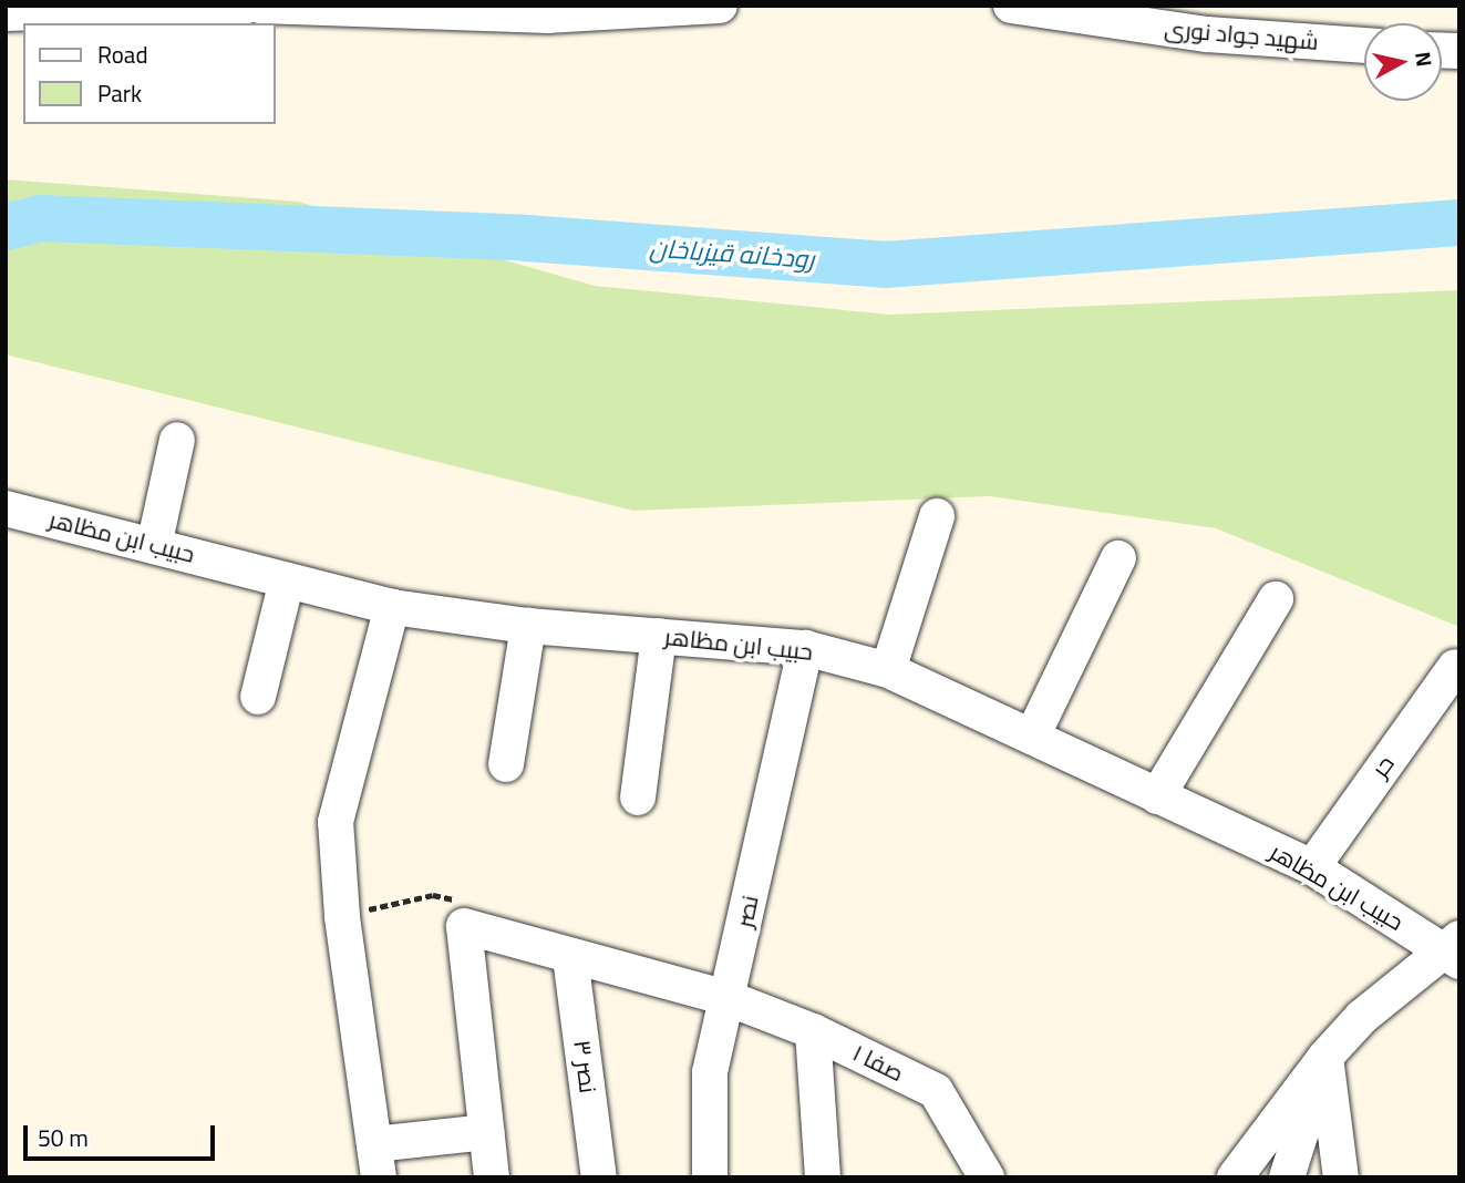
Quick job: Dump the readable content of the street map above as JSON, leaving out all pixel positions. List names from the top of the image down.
{
  "streets": {
    "street": [
      "شهید جواد نوری",
      "حبیب ابن مظاهر",
      "حر",
      "نصر",
      "صفا ۱",
      "نصر ۳"
    ]
  },
  "crossings": [
    ["حبیب ابن مظاهر", "حر"],
    ["حبیب ابن مظاهر", "نصر"],
    ["نصر", "صفا ۱"],
    ["صفا ۱", "نصر ۳"]
  ],
  "water": ["رودخانه قیزباخان"],
  "legend": ["Road", "Park"],
  "scale_bar": "50 m",
  "north": "right"
}
